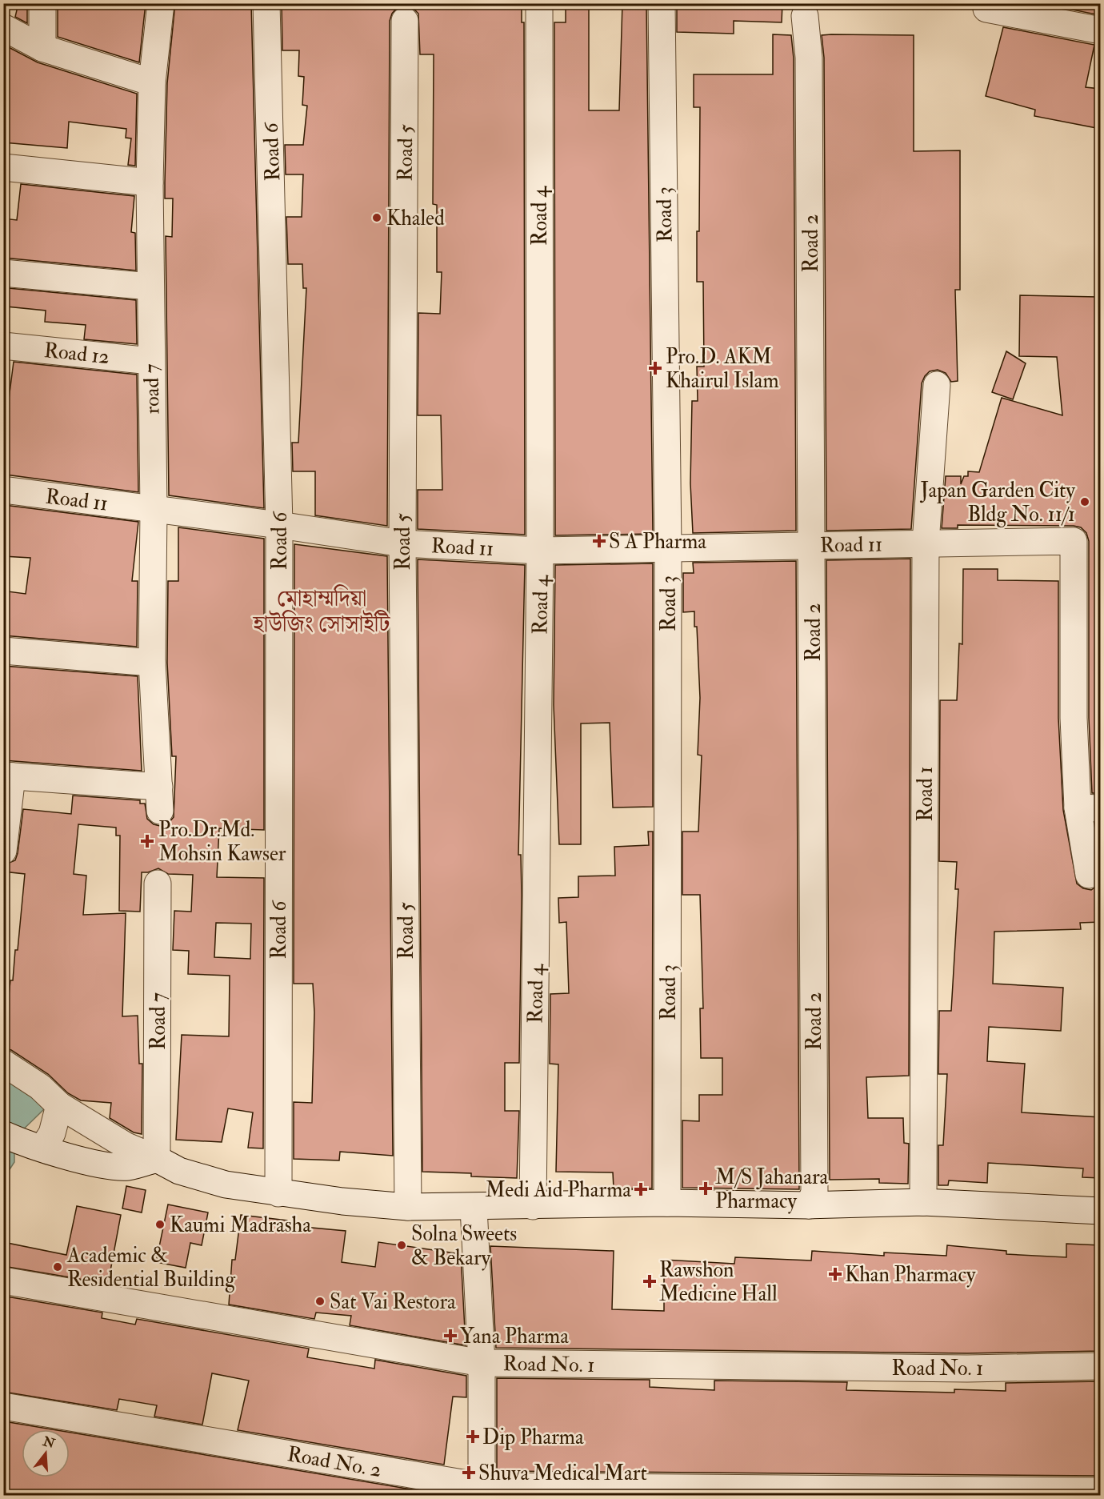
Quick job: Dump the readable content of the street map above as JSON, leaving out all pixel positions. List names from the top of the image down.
{
  "streets": {
    "street": [
      "Road 6",
      "Road 5",
      "Road 3",
      "Road 4",
      "Road 2",
      "Road 12",
      "road 7",
      "Road 11",
      "Road 1",
      "Road 7",
      "Road No. 1",
      "Road No. 2"
    ]
  },
  "crossings": [
    ["Road 6", "Road 11"],
    ["Road 5", "Road 11"],
    ["Road 3", "Road 11"],
    ["Road 4", "Road 11"],
    ["Road 2", "Road 11"],
    ["Road 12", "road 7"],
    ["road 7", "Road 11"],
    ["Road 11", "Road 1"]
  ],
  "districts": ["মোহাম্মদিয়া হাউজিং সোসাইটি"],
  "places": {
    "other": [
      "Khaled",
      "Japan Garden City Bldg No. 11/1",
      "Kaumi Madrasha",
      "Solna Sweets & Bekary",
      "Academic & Residential Building",
      "Sat Vai Restora"
    ],
    "health": [
      "Pro.D. AKM Khairul Islam",
      "S A Pharma",
      "Pro.Dr.Md. Mohsin Kawser",
      "M/S Jahanara Pharmacy",
      "Medi Aid Pharma",
      "Khan Pharmacy",
      "Rawshon Medicine Hall",
      "Yana Pharma",
      "Dip Pharma",
      "Shuva Medical Mart"
    ]
  },
  "north": "top"
}
